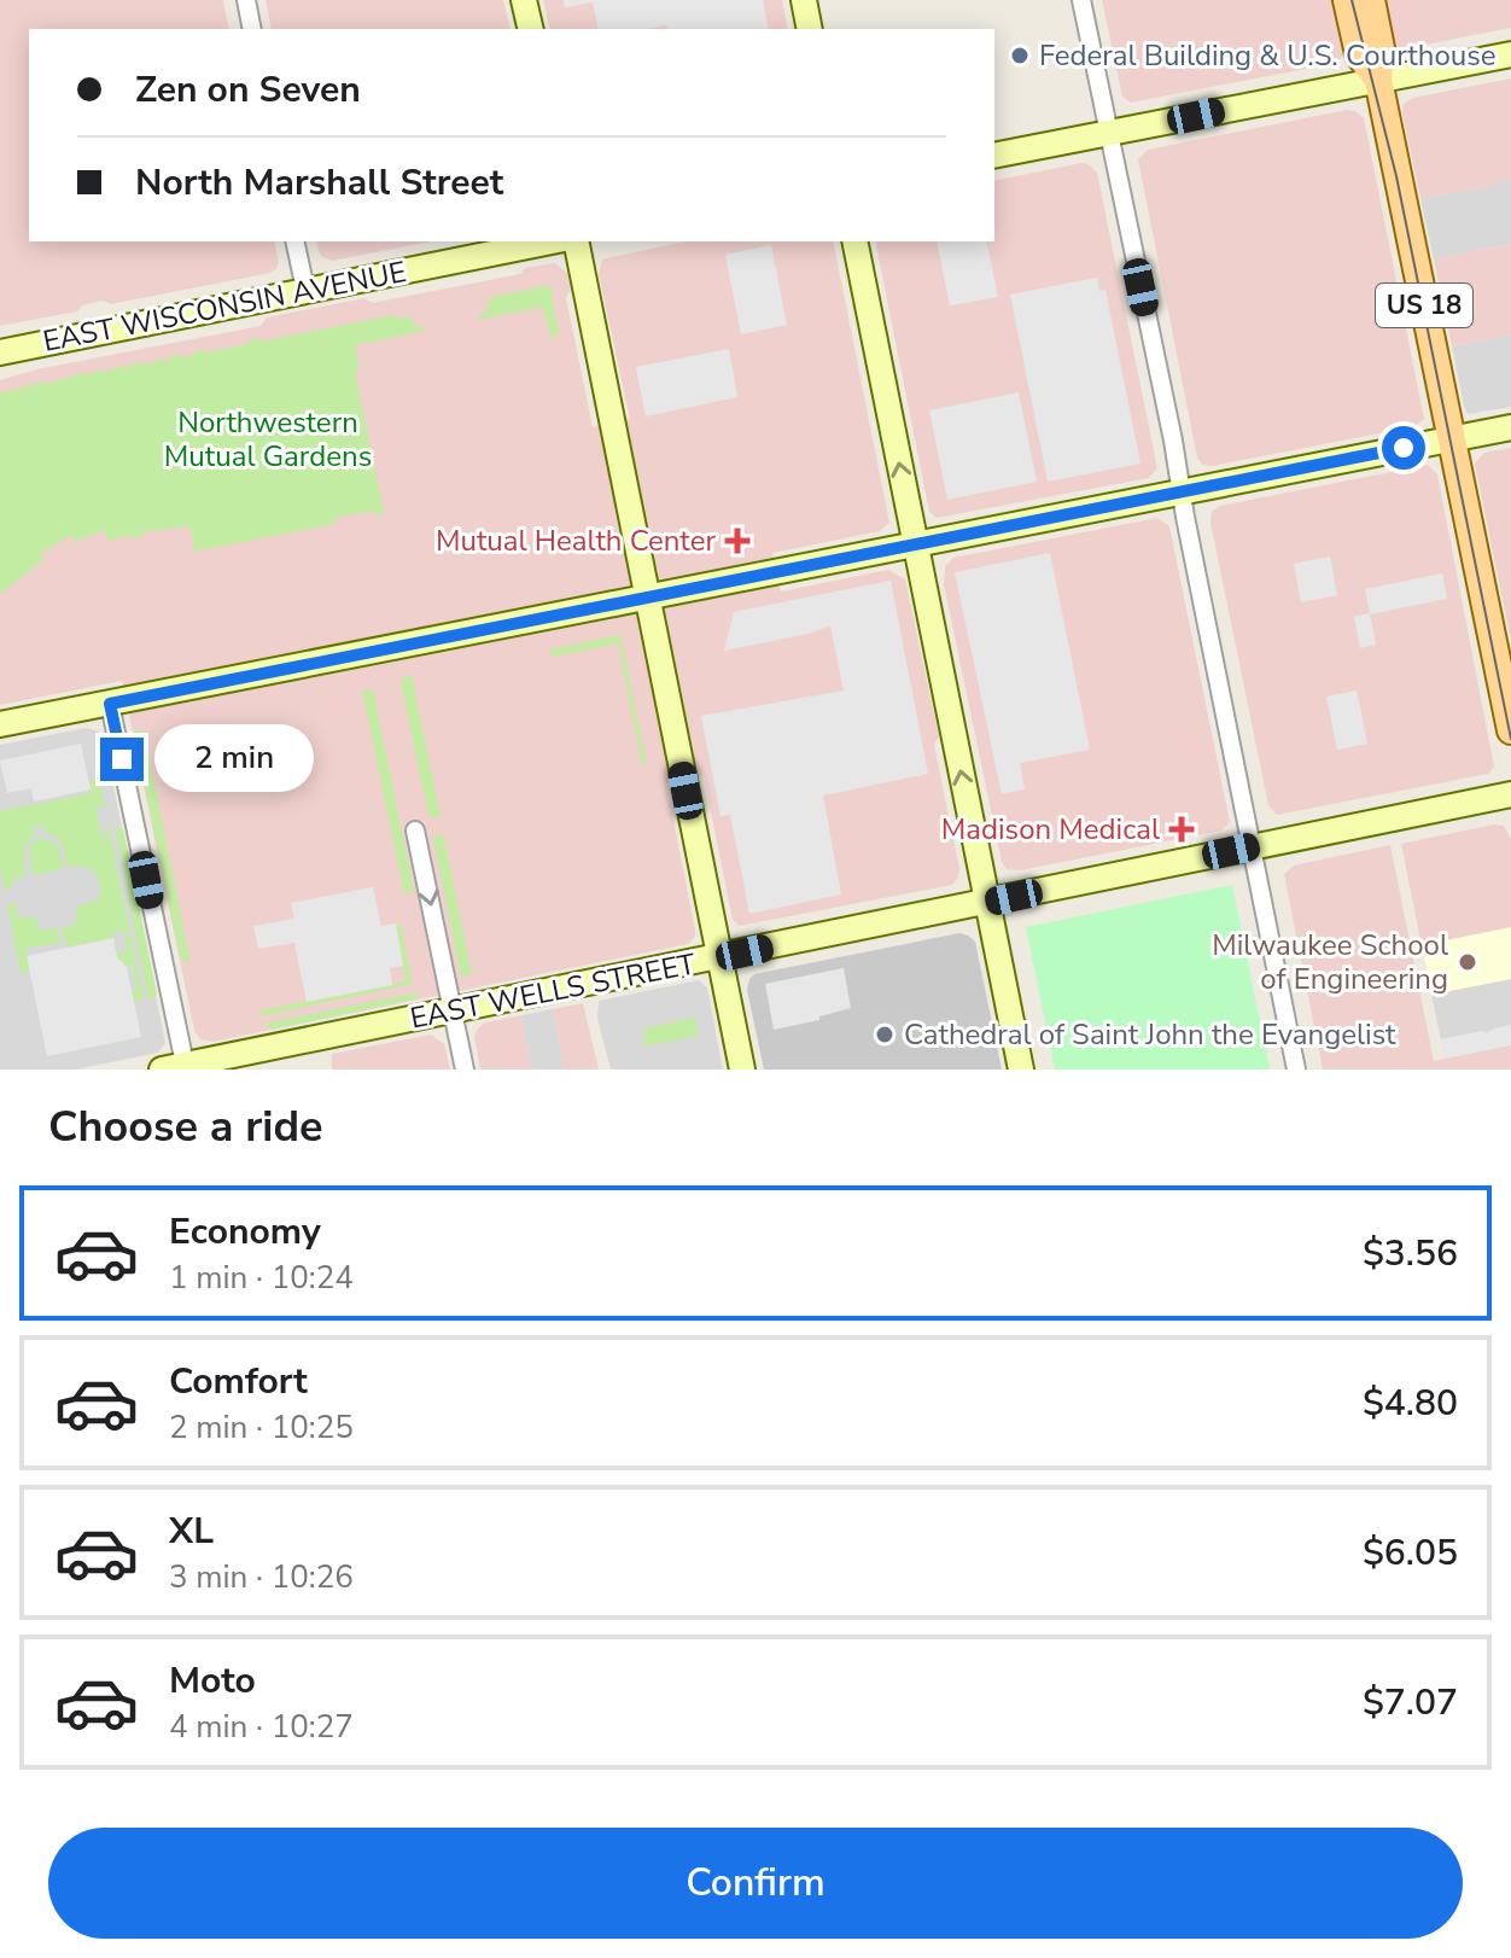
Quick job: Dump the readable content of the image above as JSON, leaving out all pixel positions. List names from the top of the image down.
{
  "streets": {
    "main road": ["US 18", "EAST WISCONSIN AVENUE", "EAST WELLS STREET"]
  },
  "parks": ["Northwestern Mutual Gardens"],
  "places": {
    "other": ["Federal Building & U.S. Courthouse", "Milwaukee School of Engineering", "Cathedral of Saint John the Evangelist"],
    "health": ["Mutual Health Center", "Madison Medical"]
  },
  "page": {
    "banner": ["Zen on Seven", "North Marshall Street"],
    "bubble": "2 min",
    "heading": "Choose a ride",
    "list": [
      {
        "name": "Economy",
        "note": "1 min · 10:24",
        "value": "$3.56"
      },
      {
        "name": "Comfort",
        "note": "2 min · 10:25",
        "value": "$4.80"
      },
      {
        "name": "XL",
        "note": "3 min · 10:26",
        "value": "$6.05"
      },
      {
        "name": "Moto",
        "note": "4 min · 10:27",
        "value": "$7.07"
      }
    ],
    "buttons": "Confirm"
  }
}
